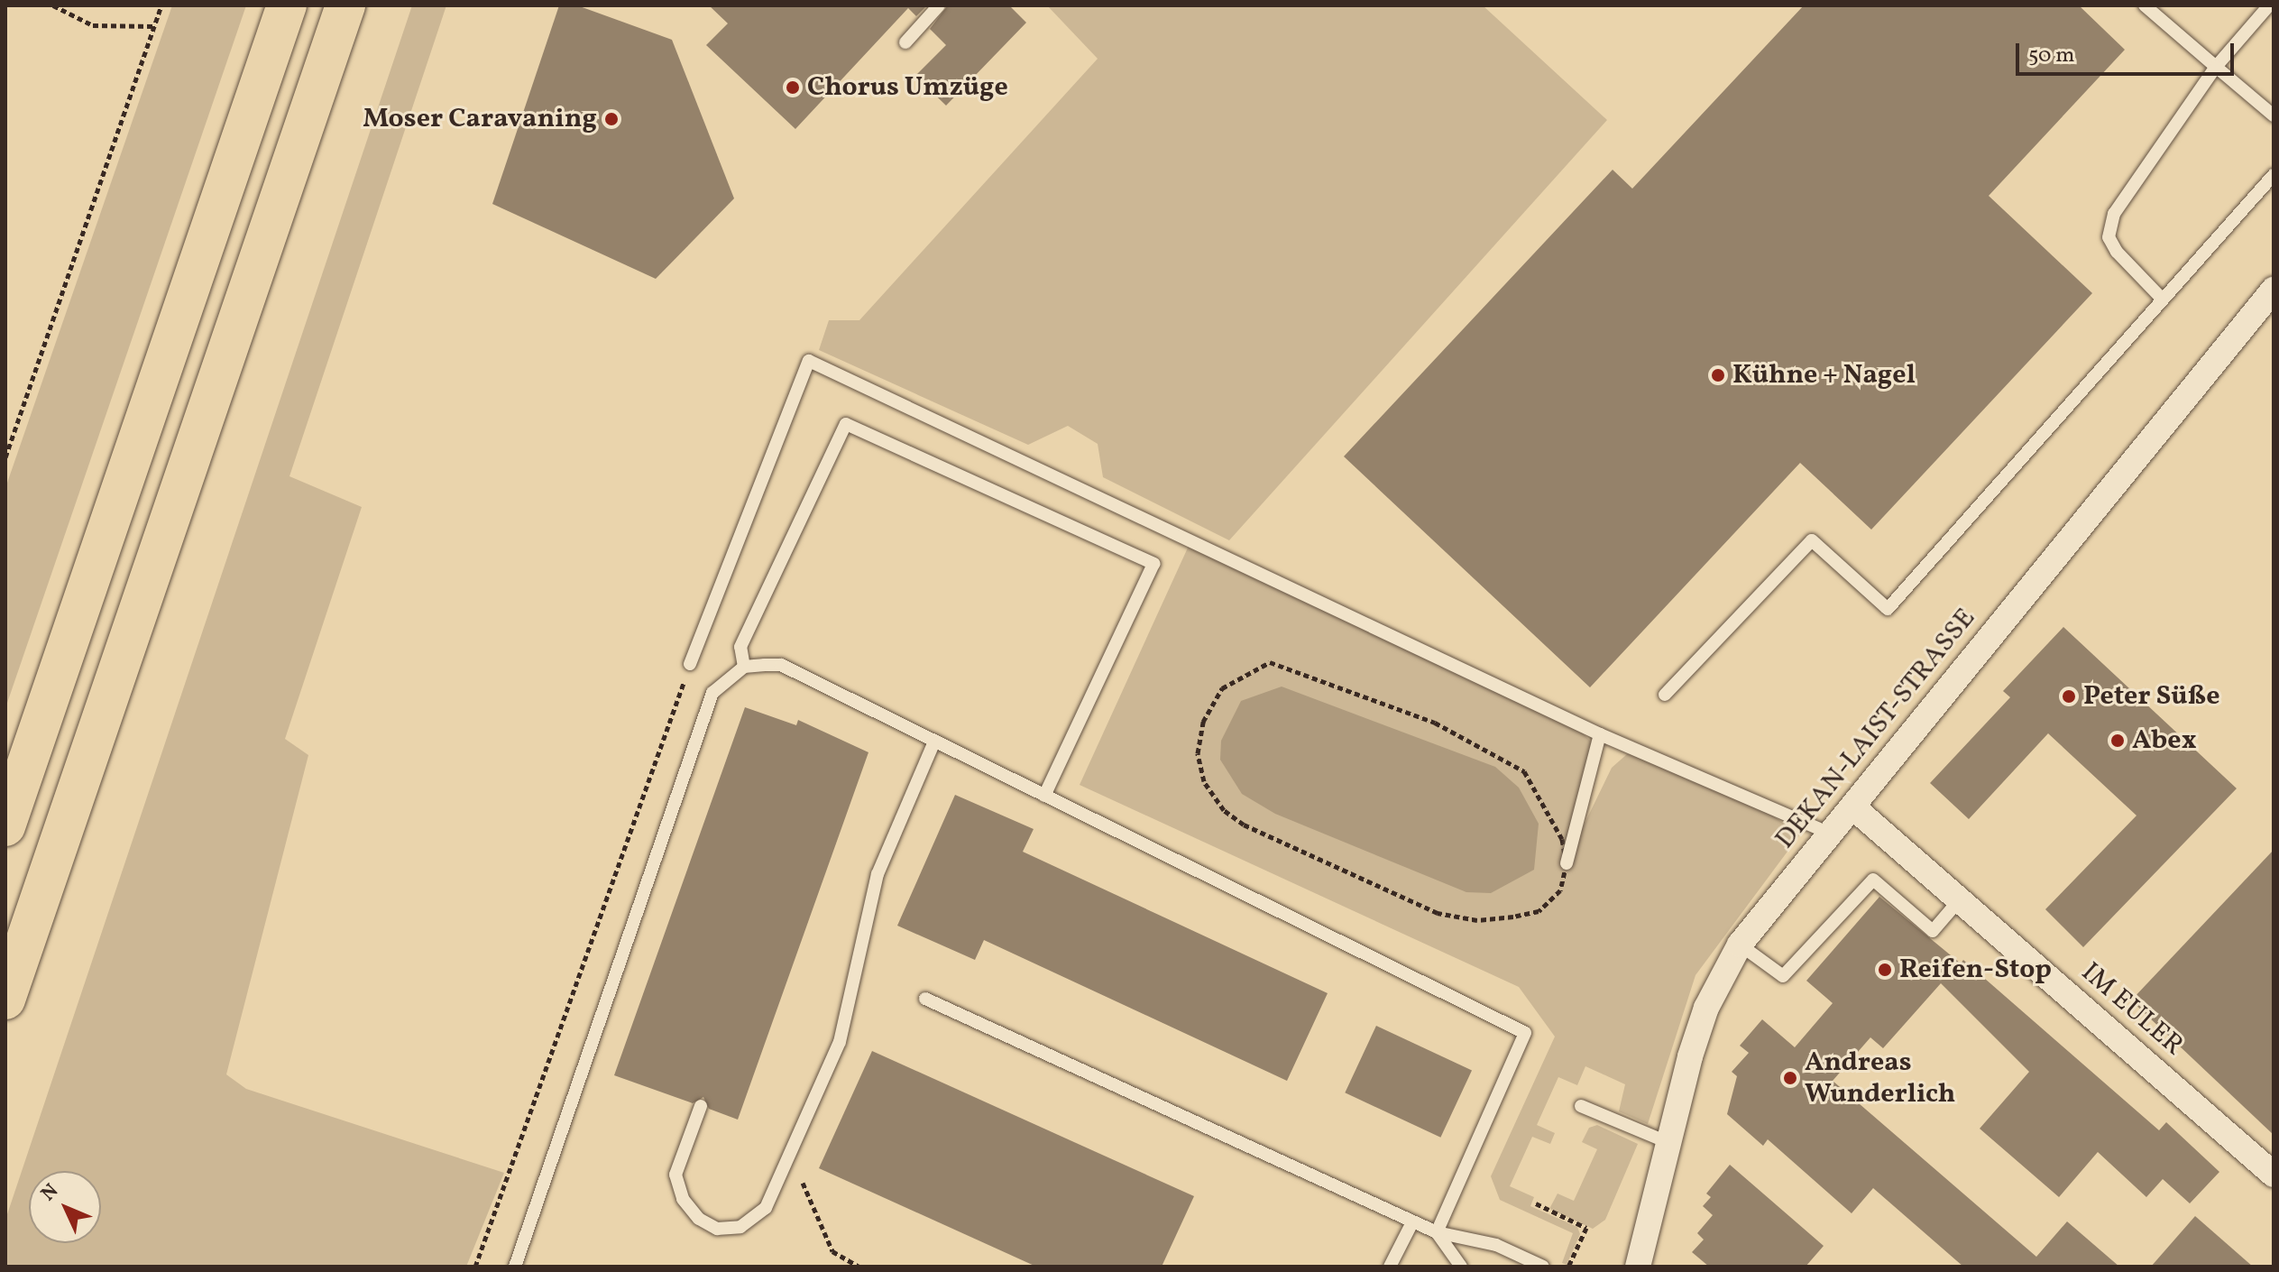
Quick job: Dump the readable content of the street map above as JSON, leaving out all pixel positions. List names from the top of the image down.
{
  "streets": {
    "street": ["DEKAN-LAIST-STRASSE", "IM EULER"]
  },
  "crossings": [
    ["DEKAN-LAIST-STRASSE", "IM EULER"]
  ],
  "places": [
    "Chorus Umzüge",
    "Moser Caravaning",
    "Kühne + Nagel",
    "Peter Süße",
    "Abex",
    "Reifen-Stop",
    "Andreas Wunderlich"
  ],
  "scale_bar": "50 m",
  "north": "top left"
}
